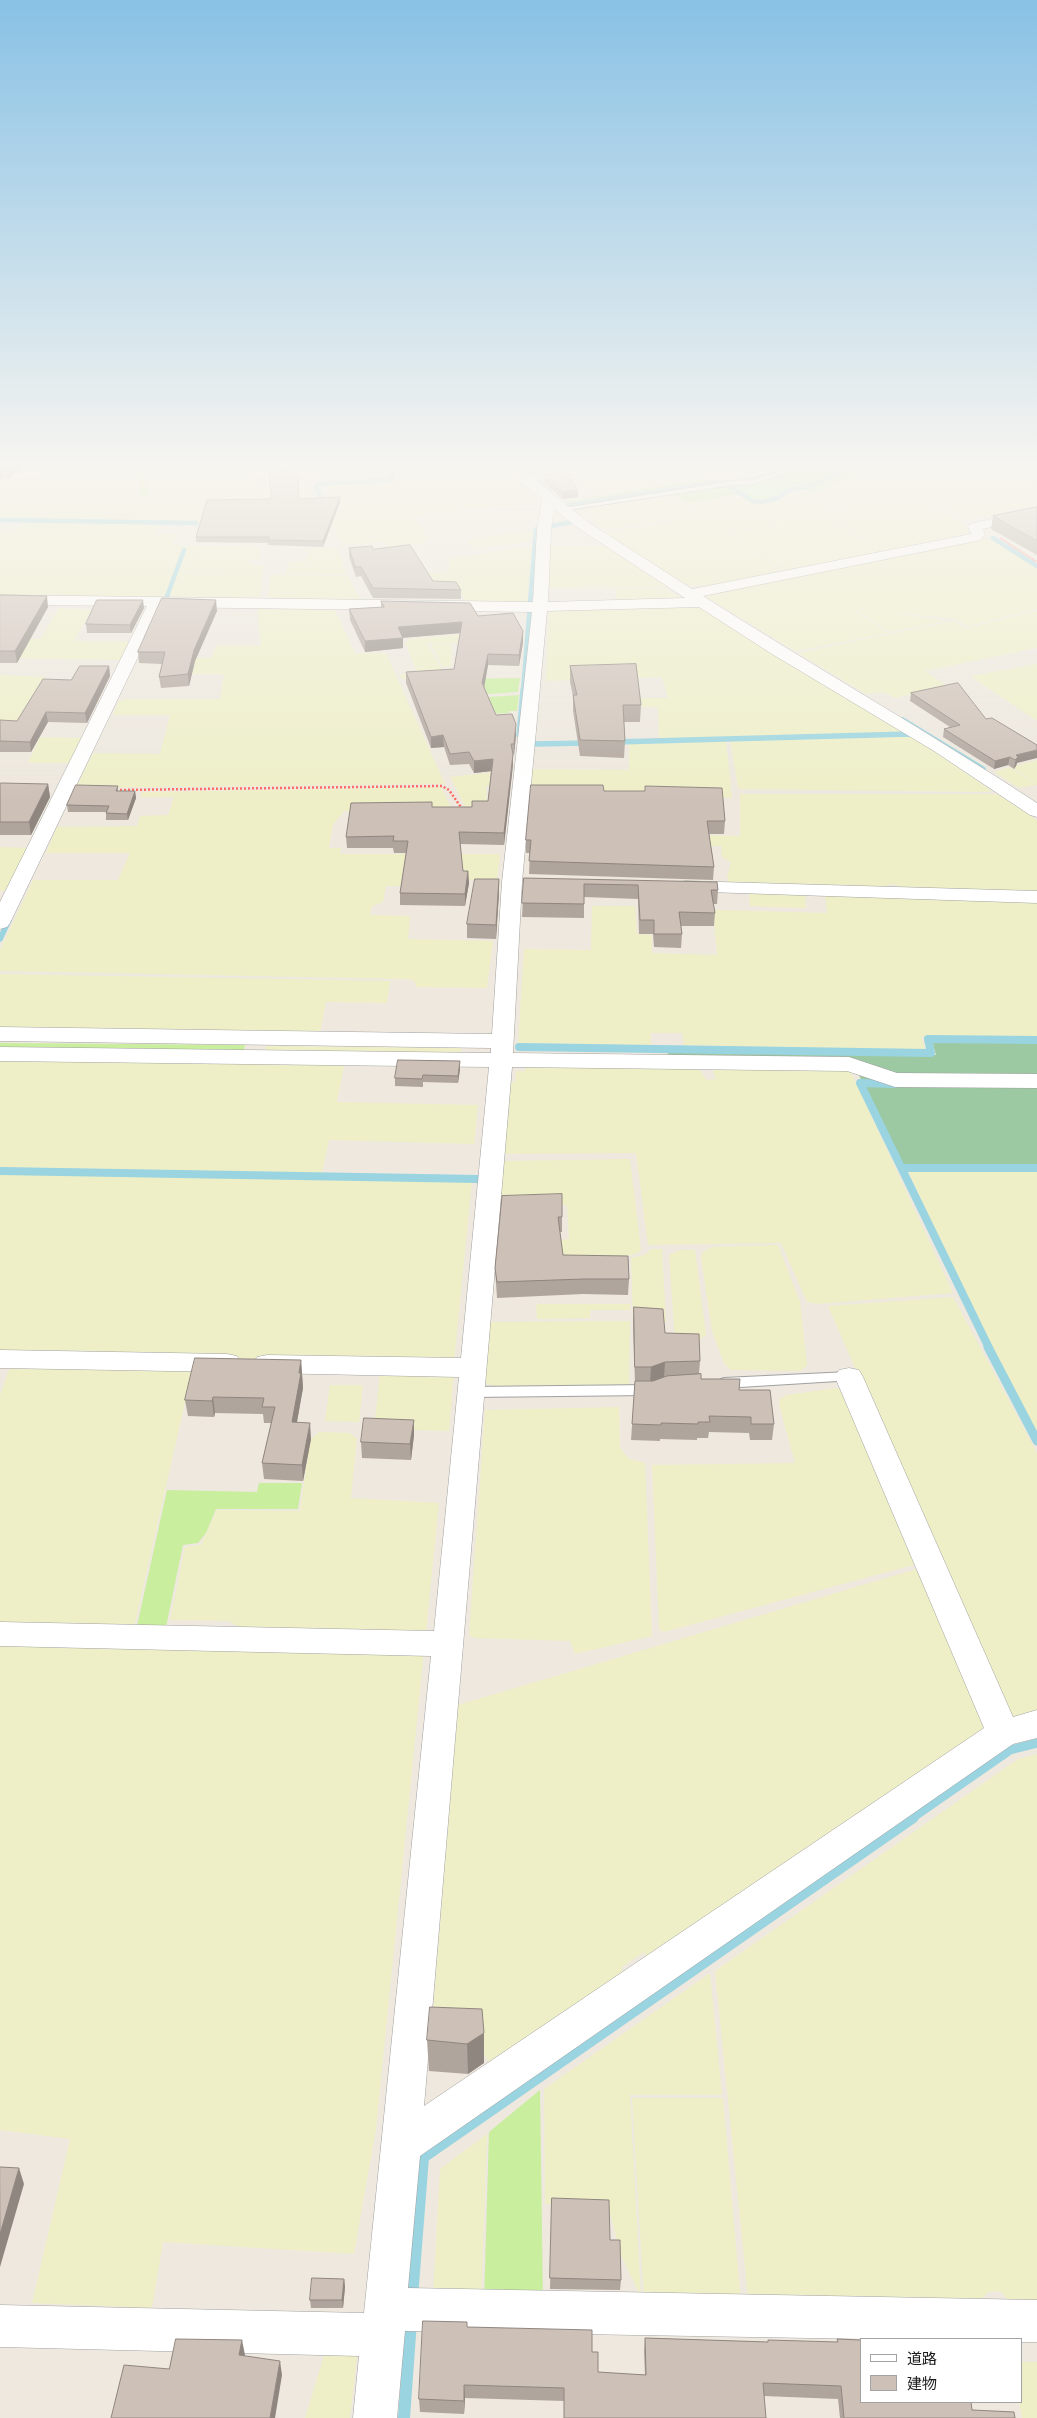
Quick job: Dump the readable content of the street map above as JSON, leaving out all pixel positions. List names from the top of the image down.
{
  "legend": ["道路", "建物"]
}
